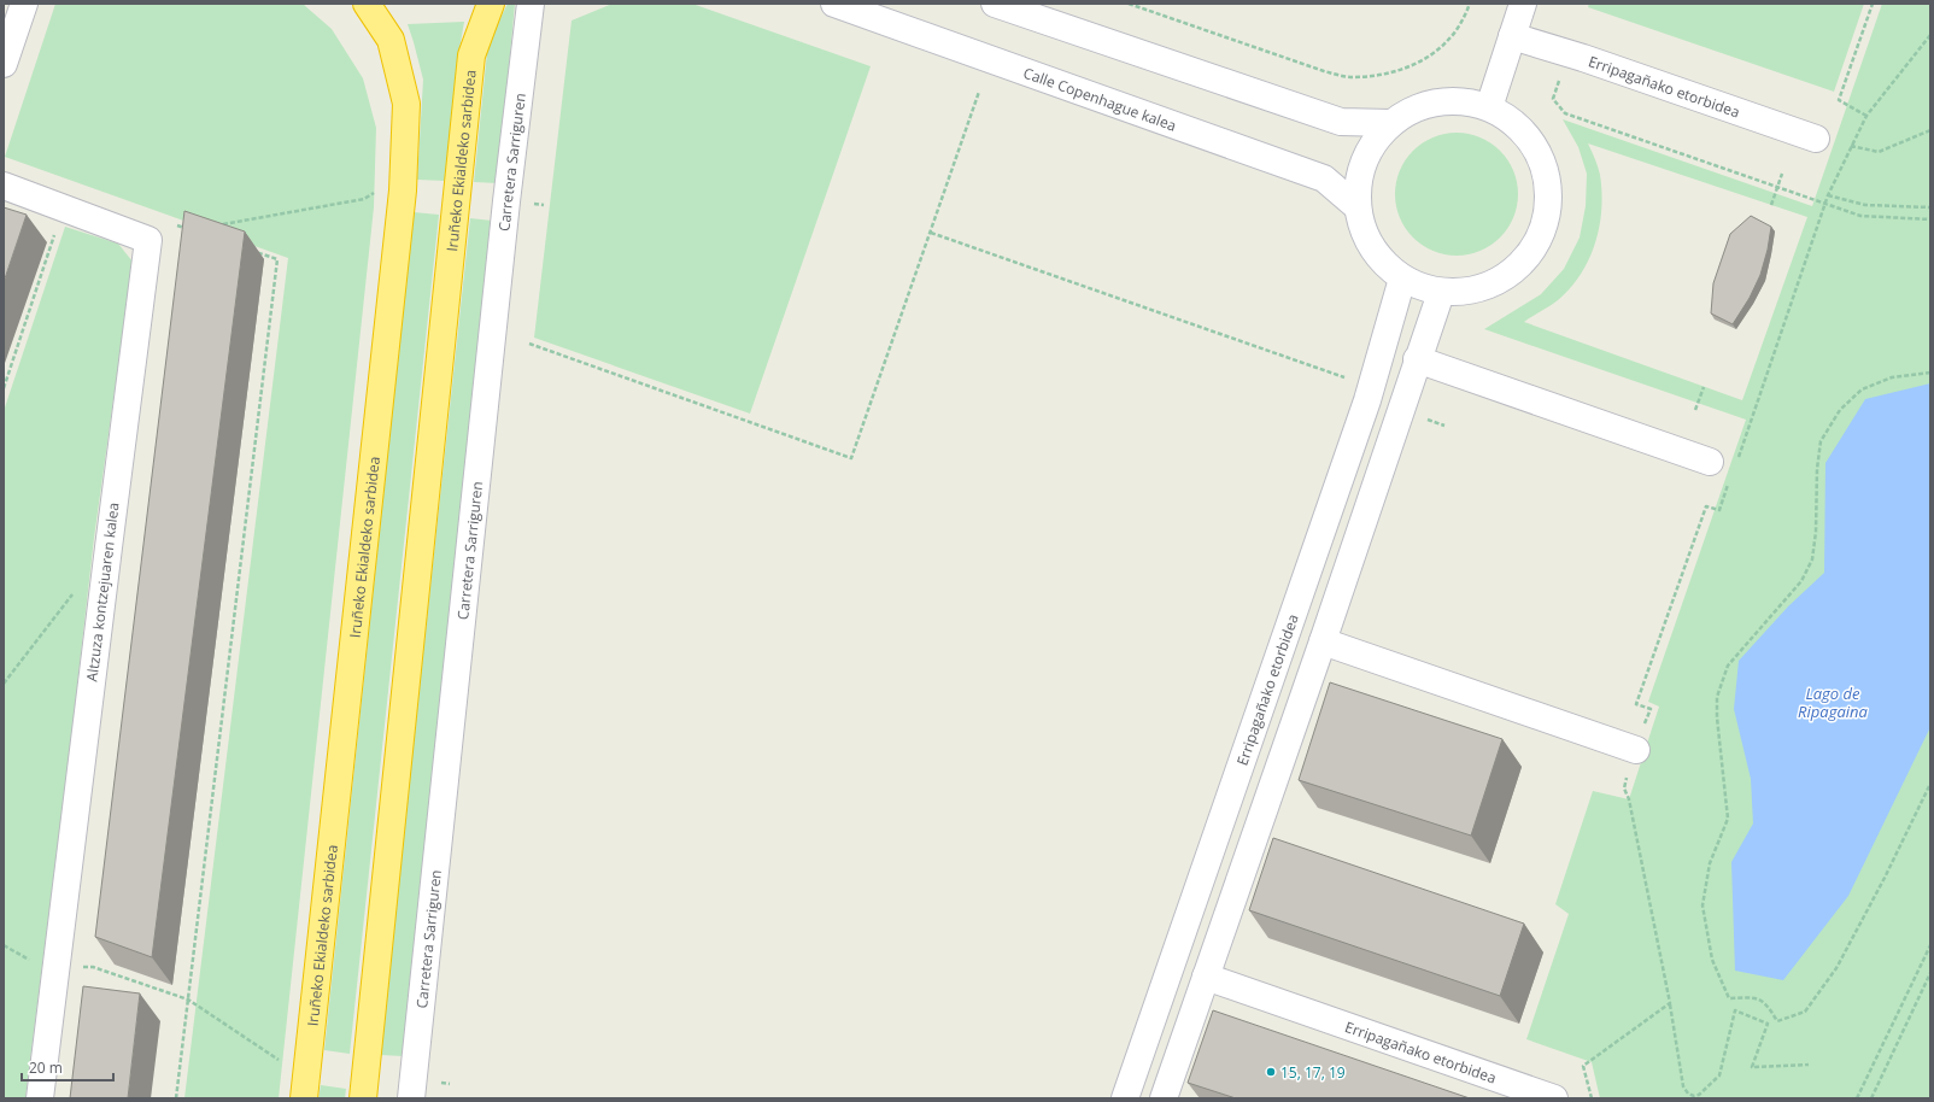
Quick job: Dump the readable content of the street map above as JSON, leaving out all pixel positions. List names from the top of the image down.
{
  "streets": {
    "highway": ["Iruñeko Ekialdeko sarbidea"],
    "street": [
      "Erripagañako etorbidea",
      "Calle Copenhague kalea",
      "Carretera Sarriguren",
      "Altzuza kontzejuaren kalea"
    ]
  },
  "water": ["Lago de Ripagaina"],
  "places": ["15, 17, 19"],
  "scale_bar": "20 m"
}
